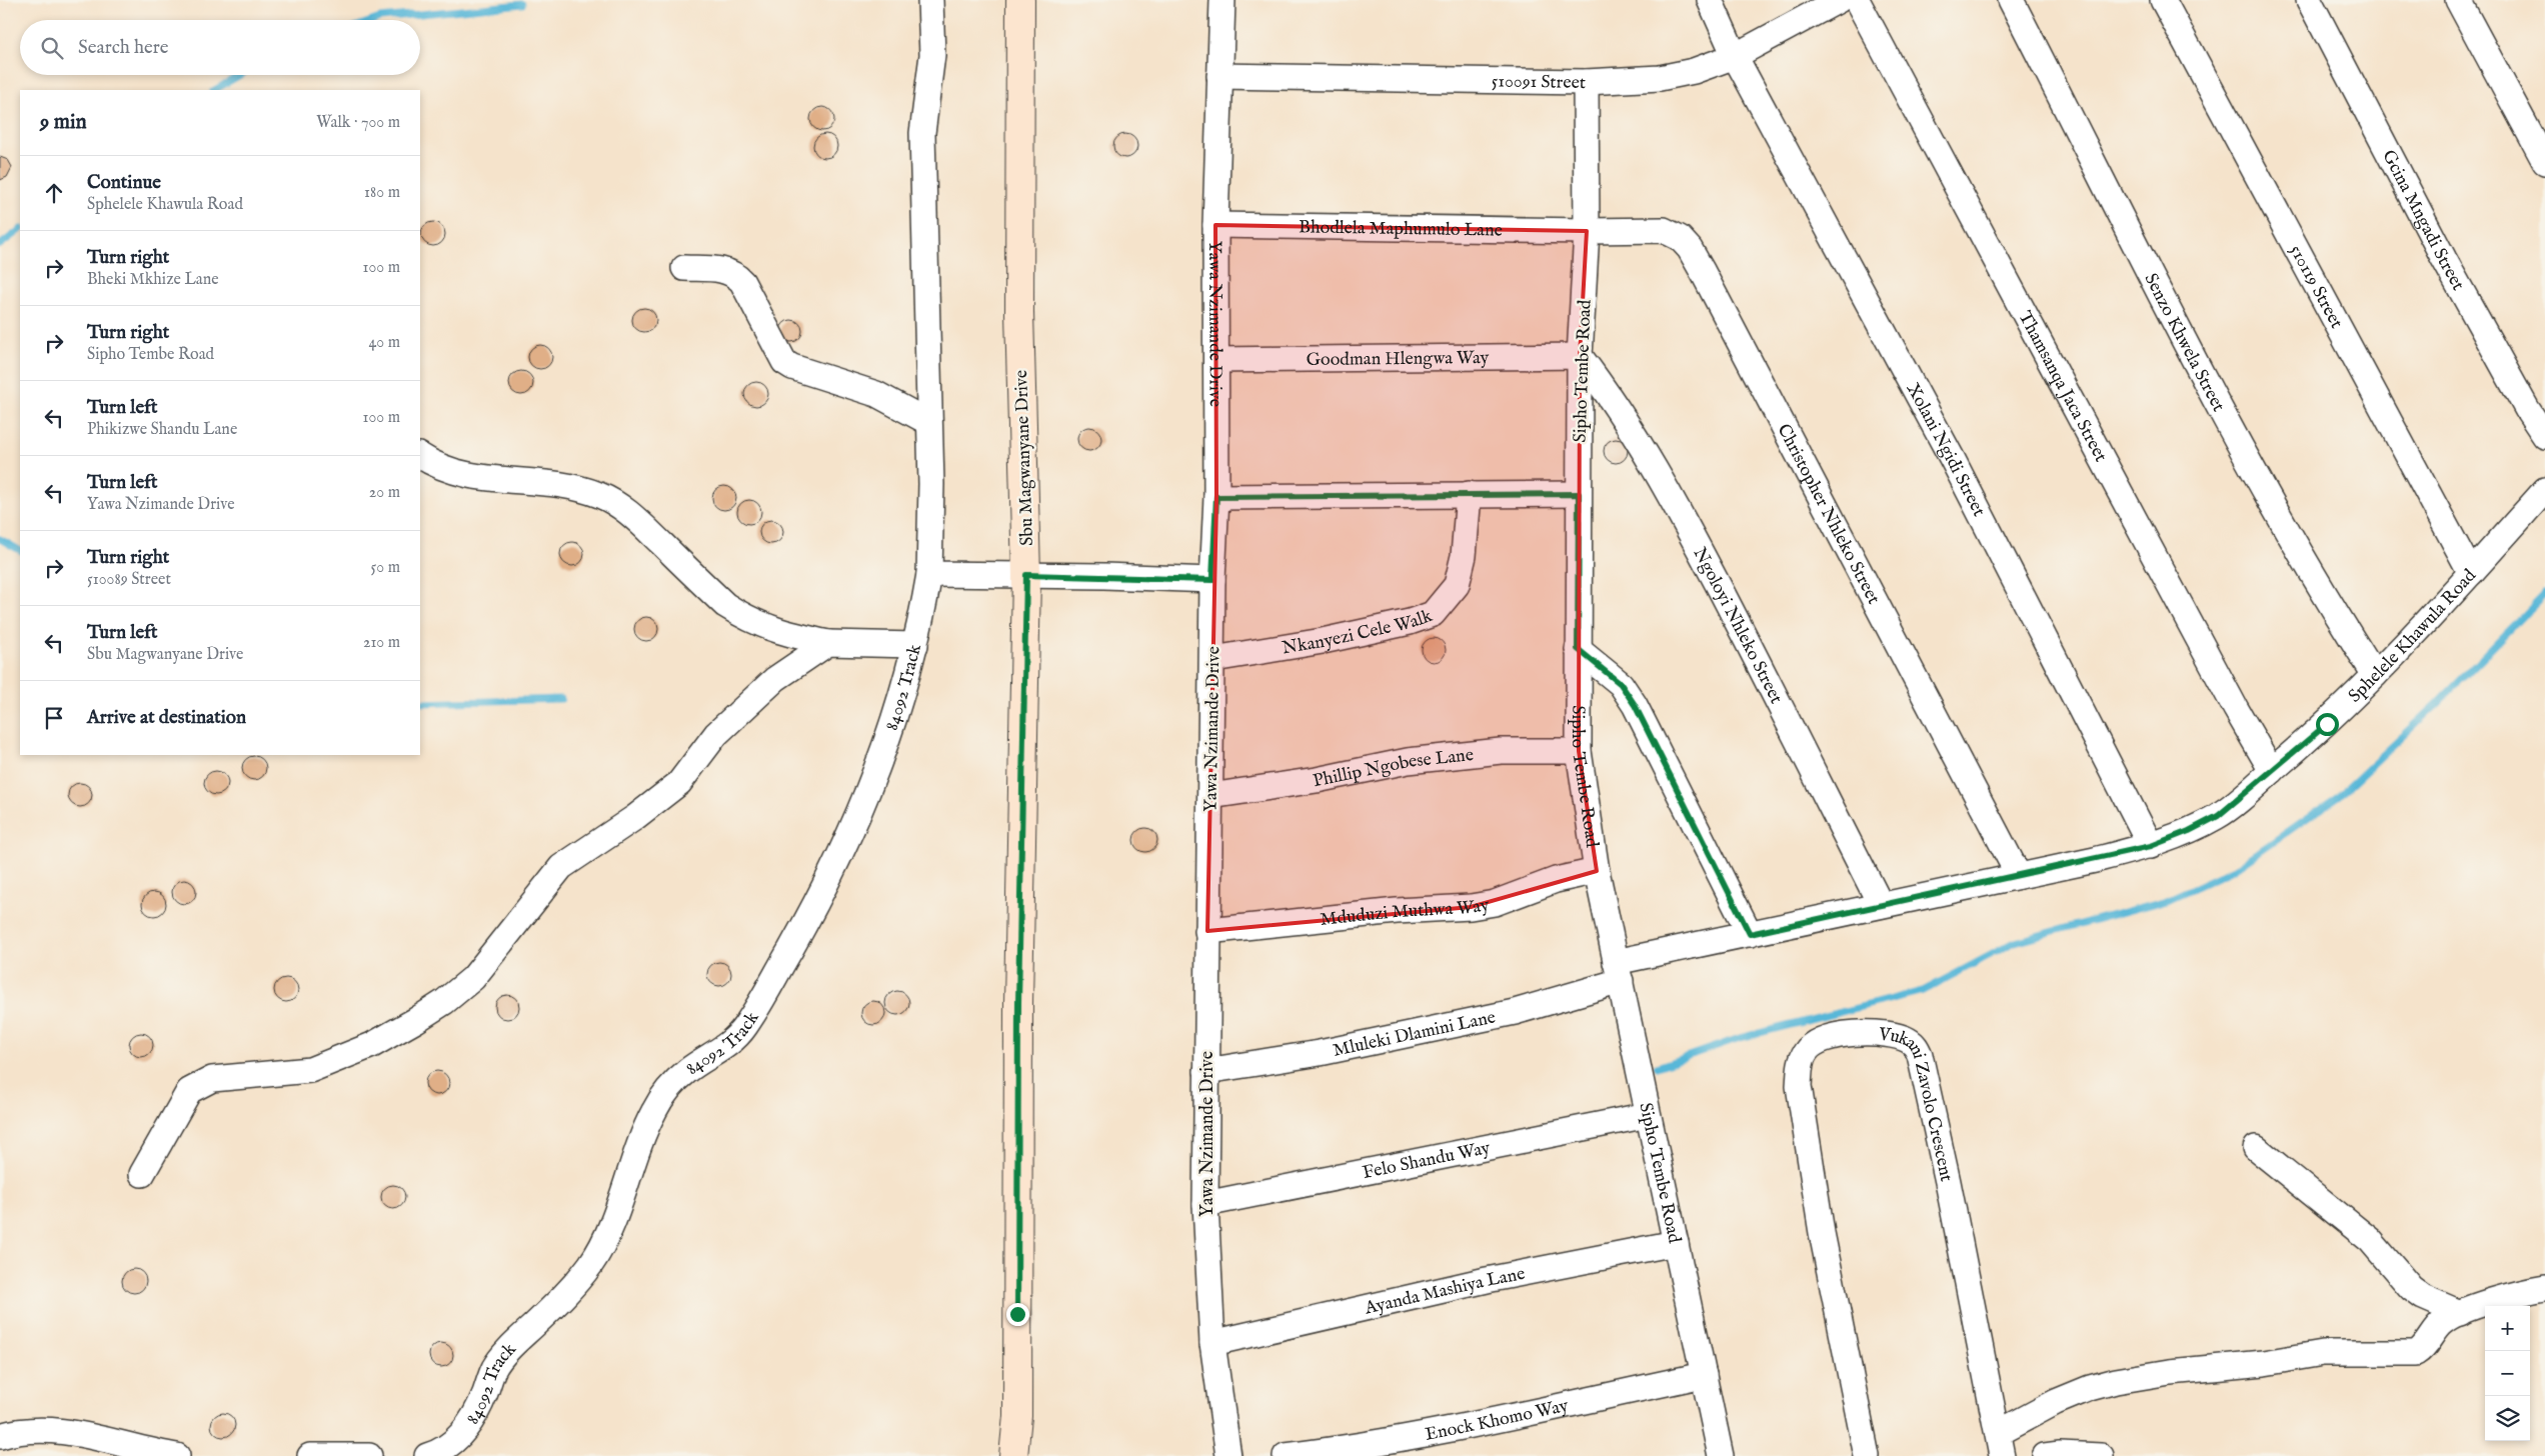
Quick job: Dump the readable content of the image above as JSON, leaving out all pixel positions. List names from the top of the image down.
{
  "streets": {
    "main road": ["Sbu Magwanyane Drive"],
    "street": [
      "510091 Street",
      "Gcina Mngadi Street",
      "Bhodlela Maphumulo Lane",
      "510119 Street",
      "Yawa Nzimande Drive",
      "Senzo Khwela Street",
      "Goodman Hlengwa Way",
      "Sipho Tembe Road",
      "Thamsanqa Jaca Street",
      "Xolani Ngidi Street",
      "Christopher Nhleko Street",
      "Ngoloyi Nhleko Street",
      "Nkanyezi Cele Walk",
      "Sphelele Khawula Road",
      "84092 Track",
      "Phillip Ngobese Lane",
      "Mduduzi Muthwa Way",
      "Mluleki Dlamini Lane",
      "Vukani Zavolo Crescent",
      "Felo Shandu Way",
      "Ayanda Mashiya Lane",
      "Enock Khomo Way"
    ]
  },
  "crossings": [
    ["510091 Street", "Yawa Nzimande Drive"],
    ["510091 Street", "Sipho Tembe Road"],
    ["510091 Street", "Xolani Ngidi Street"],
    ["Bhodlela Maphumulo Lane", "Yawa Nzimande Drive"],
    ["Bhodlela Maphumulo Lane", "Sipho Tembe Road"],
    ["Bhodlela Maphumulo Lane", "Christopher Nhleko Street"],
    ["510119 Street", "Sphelele Khawula Road"],
    ["Yawa Nzimande Drive", "Goodman Hlengwa Way"],
    ["Yawa Nzimande Drive", "Nkanyezi Cele Walk"],
    ["Yawa Nzimande Drive", "Phillip Ngobese Lane"],
    ["Yawa Nzimande Drive", "Mduduzi Muthwa Way"],
    ["Yawa Nzimande Drive", "Mluleki Dlamini Lane"],
    ["Yawa Nzimande Drive", "Felo Shandu Way"],
    ["Yawa Nzimande Drive", "Ayanda Mashiya Lane"],
    ["Senzo Khwela Street", "Sphelele Khawula Road"],
    ["Goodman Hlengwa Way", "Sipho Tembe Road"],
    ["Goodman Hlengwa Way", "Ngoloyi Nhleko Street"],
    ["Sipho Tembe Road", "Christopher Nhleko Street"],
    ["Sipho Tembe Road", "Ngoloyi Nhleko Street"],
    ["Sipho Tembe Road", "Sphelele Khawula Road"],
    ["Sipho Tembe Road", "Phillip Ngobese Lane"],
    ["Sipho Tembe Road", "Mduduzi Muthwa Way"],
    ["Sipho Tembe Road", "Mluleki Dlamini Lane"],
    ["Sipho Tembe Road", "Felo Shandu Way"],
    ["Sipho Tembe Road", "Ayanda Mashiya Lane"],
    ["Sipho Tembe Road", "Enock Khomo Way"],
    ["Thamsanqa Jaca Street", "Sphelele Khawula Road"],
    ["Xolani Ngidi Street", "Sphelele Khawula Road"],
    ["Christopher Nhleko Street", "Sphelele Khawula Road"],
    ["Ngoloyi Nhleko Street", "Sphelele Khawula Road"],
    ["Sphelele Khawula Road", "Mluleki Dlamini Lane"]
  ],
  "page": {
    "search": "Search here",
    "heading": ["9 min", "Walk · 700 m"],
    "list": [
      ["Continue", "Sphelele Khawula Road", "180 m"],
      ["Turn right", "Bheki Mkhize Lane", "100 m"],
      ["Turn right", "Sipho Tembe Road", "40 m"],
      ["Turn left", "Phikizwe Shandu Lane", "100 m"],
      ["Turn left", "Yawa Nzimande Drive", "20 m"],
      ["Turn right", "510089 Street", "50 m"],
      ["Turn left", "Sbu Magwanyane Drive", "210 m"],
      "Arrive at destination"
    ],
    "map_buttons": ["+", "−"]
  }
}
